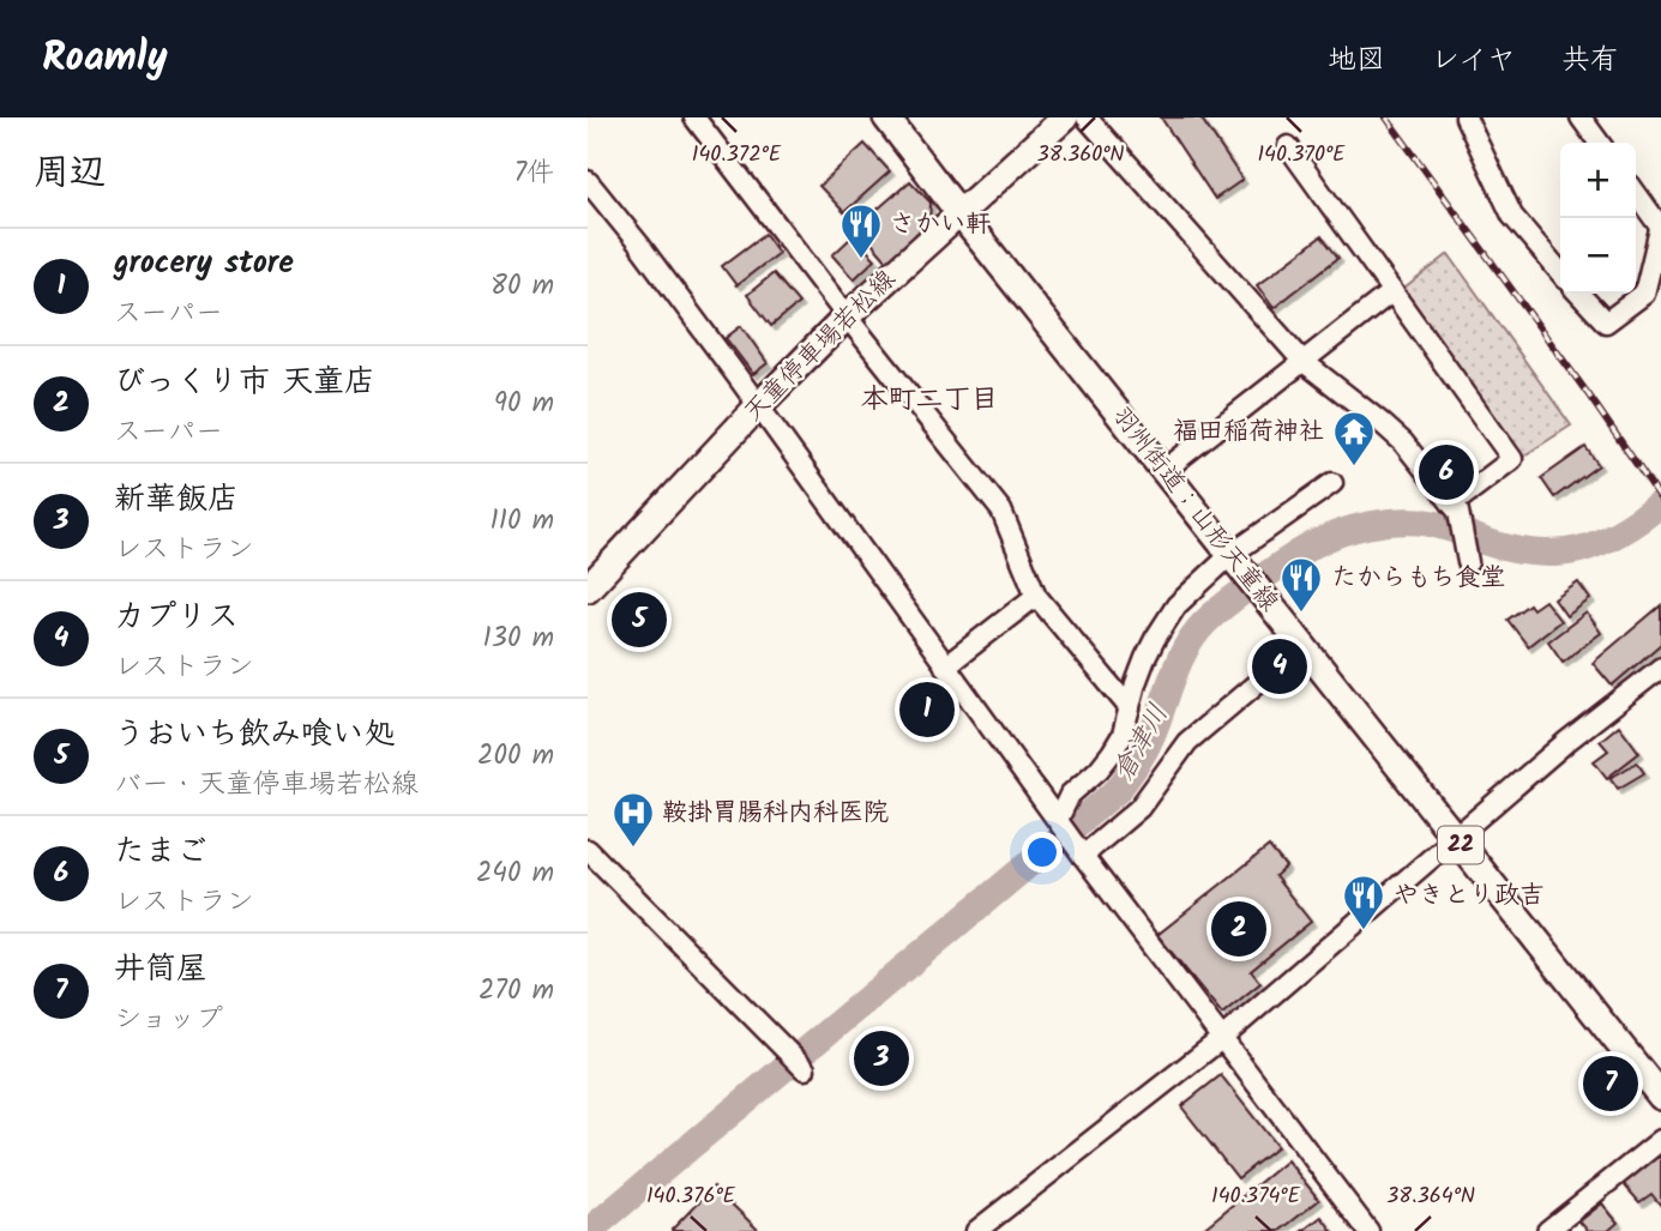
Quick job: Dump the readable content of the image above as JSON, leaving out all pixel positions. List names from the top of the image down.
{
  "streets": {
    "main road": ["天童停車場若松線", "羽州街道；山形天童線", "22"]
  },
  "crossings": [
    ["天童停車場若松線", "羽州街道；山形天童線"]
  ],
  "districts": ["本町二丁目"],
  "water": ["倉津川"],
  "places": {
    "restaurant": ["さかい軒", "たからもち食堂", "やきとり政吉"],
    "temple": ["福田稲荷神社"],
    "hospital": ["鞍掛胃腸科内科医院"]
  },
  "page": {
    "header": "Roamly",
    "nav": ["地図", "レイヤ", "共有"],
    "heading": ["周辺", "7件"],
    "map_buttons": ["+", "−"],
    "list": [
      {
        "mark": "1",
        "name": "grocery store",
        "note": "スーパー",
        "value": "80 m"
      },
      {
        "mark": "2",
        "name": "びっくり市 天童店",
        "note": "スーパー",
        "value": "90 m"
      },
      {
        "mark": "3",
        "name": "新華飯店",
        "note": "レストラン",
        "value": "110 m"
      },
      {
        "mark": "4",
        "name": "カプリス",
        "note": "レストラン",
        "value": "130 m"
      },
      {
        "mark": "5",
        "name": "うおいち飲み喰い処",
        "note": "バー · 天童停車場若松線",
        "value": "200 m"
      },
      {
        "mark": "6",
        "name": "たまご",
        "note": "レストラン",
        "value": "240 m"
      },
      {
        "mark": "7",
        "name": "井筒屋",
        "note": "ショップ",
        "value": "270 m"
      }
    ],
    "pins": [
      "6",
      "5",
      "4",
      "1",
      "2",
      "3",
      "7"
    ]
  },
  "coordinates": [
    "140.372°E",
    "38.360°N",
    "140.370°E",
    "38.364°N",
    "140.376°E",
    "140.374°E"
  ]
}
